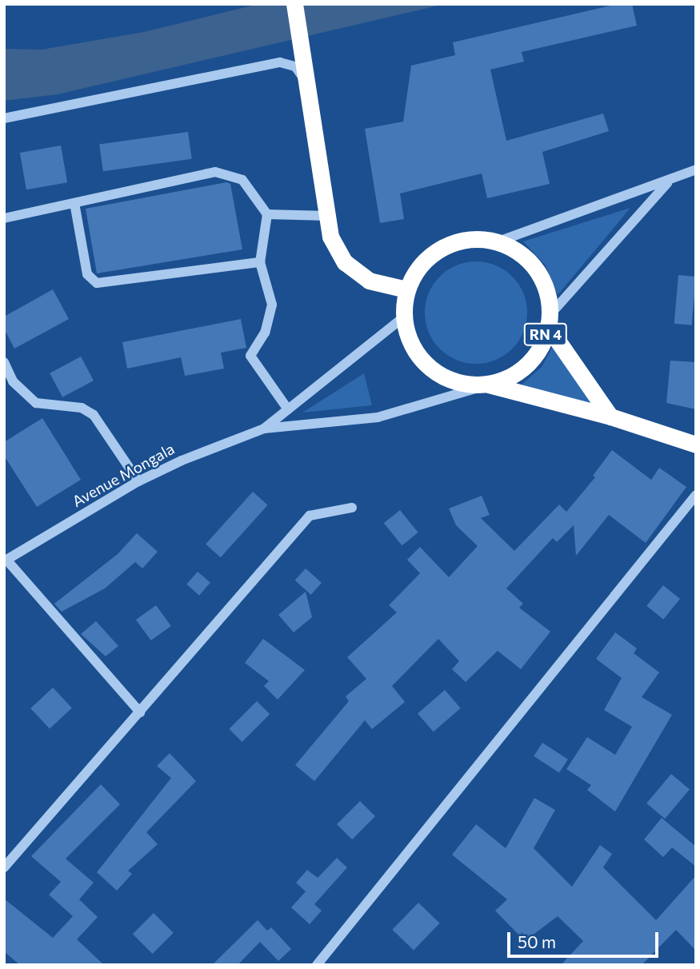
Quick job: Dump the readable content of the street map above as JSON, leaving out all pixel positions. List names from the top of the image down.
{
  "streets": {
    "highway": ["RN 4"],
    "street": ["Avenue Mongala"]
  },
  "scale_bar": "50 m"
}
